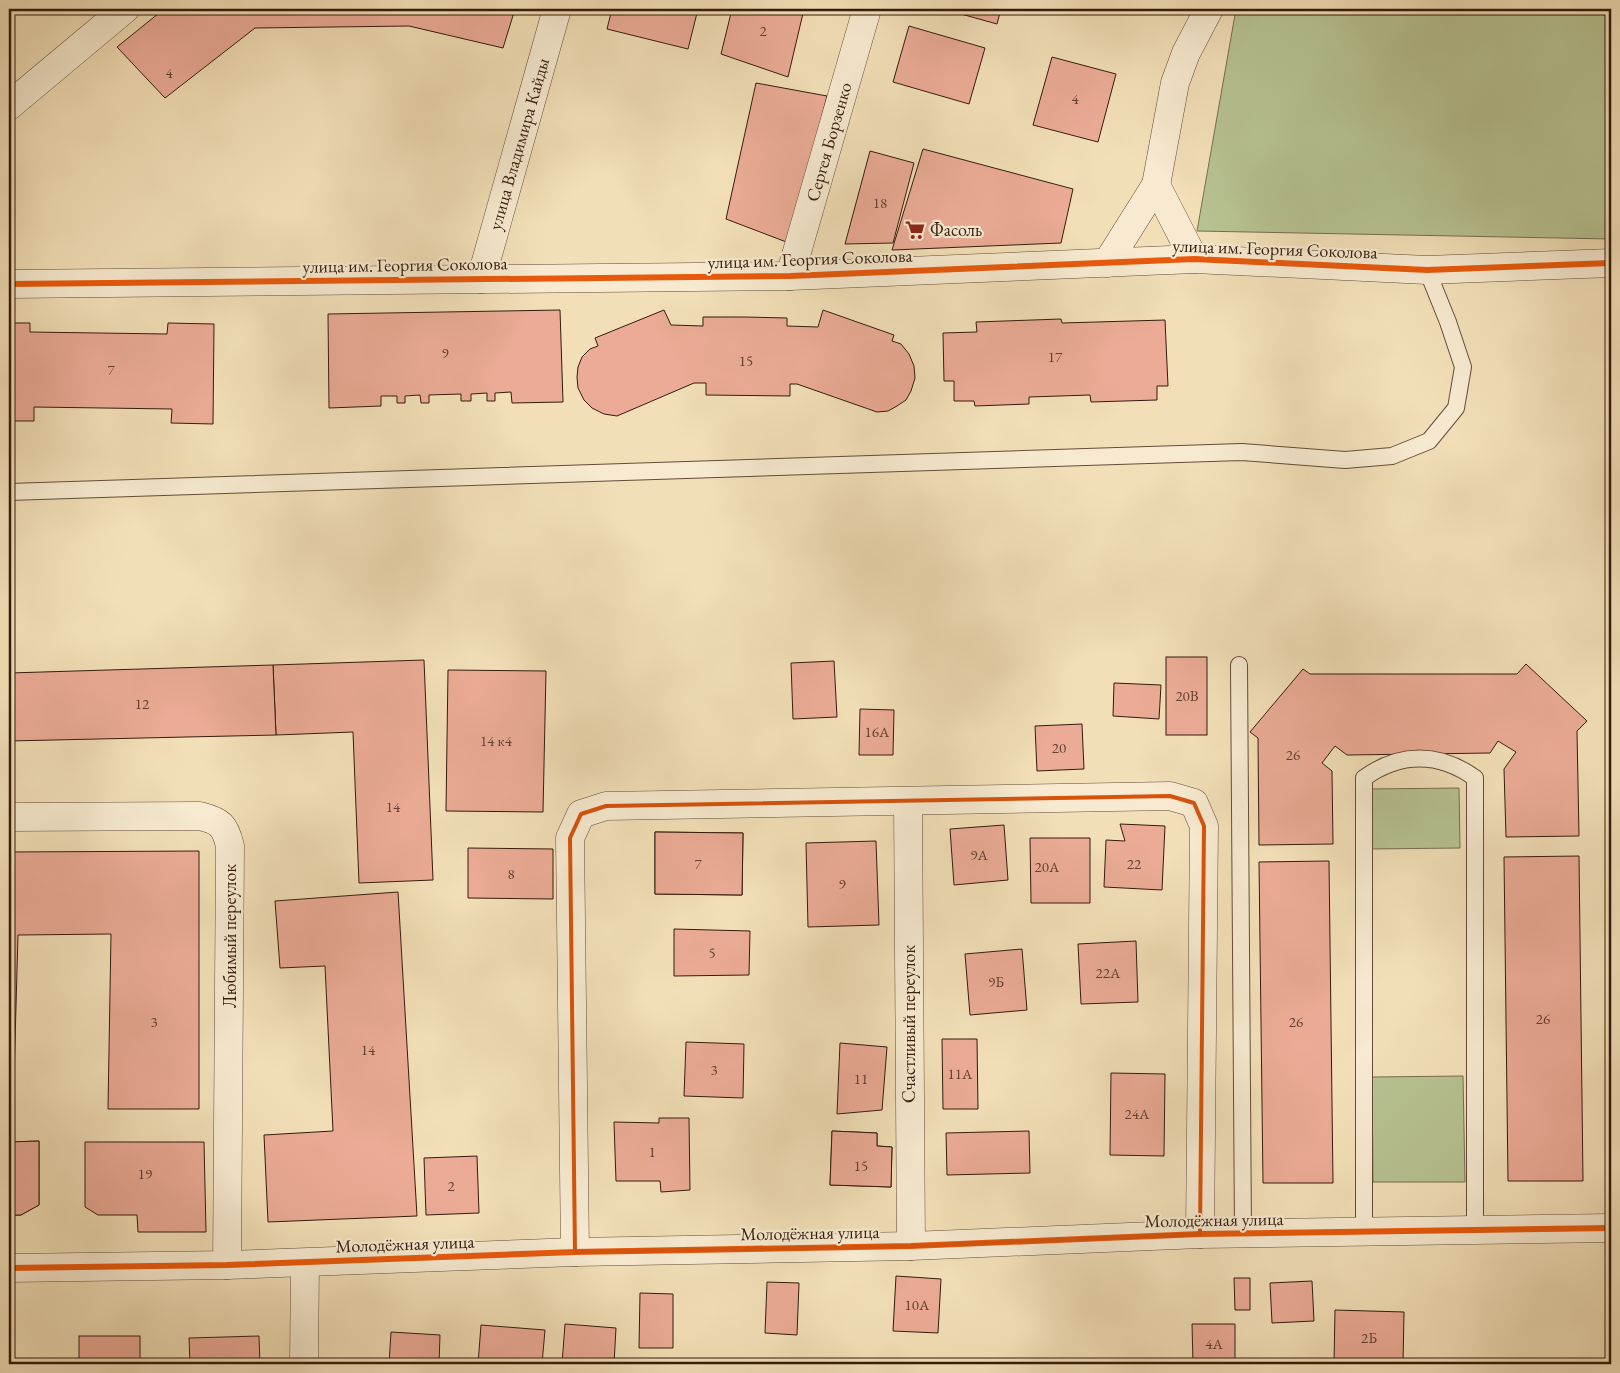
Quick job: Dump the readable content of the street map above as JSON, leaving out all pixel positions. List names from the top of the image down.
{
  "streets": {
    "street": [
      "Сергея Борзенко",
      "улица Владимира Кайды",
      "улица им. Георгия Соколова",
      "Любимый переулок",
      "Счастливый переулок",
      "Молодёжная улица"
    ]
  },
  "crossings": [
    ["Сергея Борзенко", "улица им. Георгия Соколова"],
    ["улица Владимира Кайды", "улица им. Георгия Соколова"],
    ["Любимый переулок", "Молодёжная улица"],
    ["Счастливый переулок", "Молодёжная улица"]
  ],
  "places": {
    "supermarket": ["Фасоль"]
  },
  "house_numbers": [
    "2",
    "4",
    "4",
    "18",
    "9",
    "17",
    "15",
    "7",
    "20В",
    "12",
    "16А",
    "14 к4",
    "20",
    "26",
    "14",
    "9А",
    "7",
    "22",
    "20А",
    "8",
    "9",
    "5",
    "22А",
    "9Б",
    "26",
    "3",
    "26",
    "14",
    "3",
    "11А",
    "11",
    "24А",
    "1",
    "15",
    "19",
    "2",
    "10А",
    "2Б",
    "4А"
  ]
}
